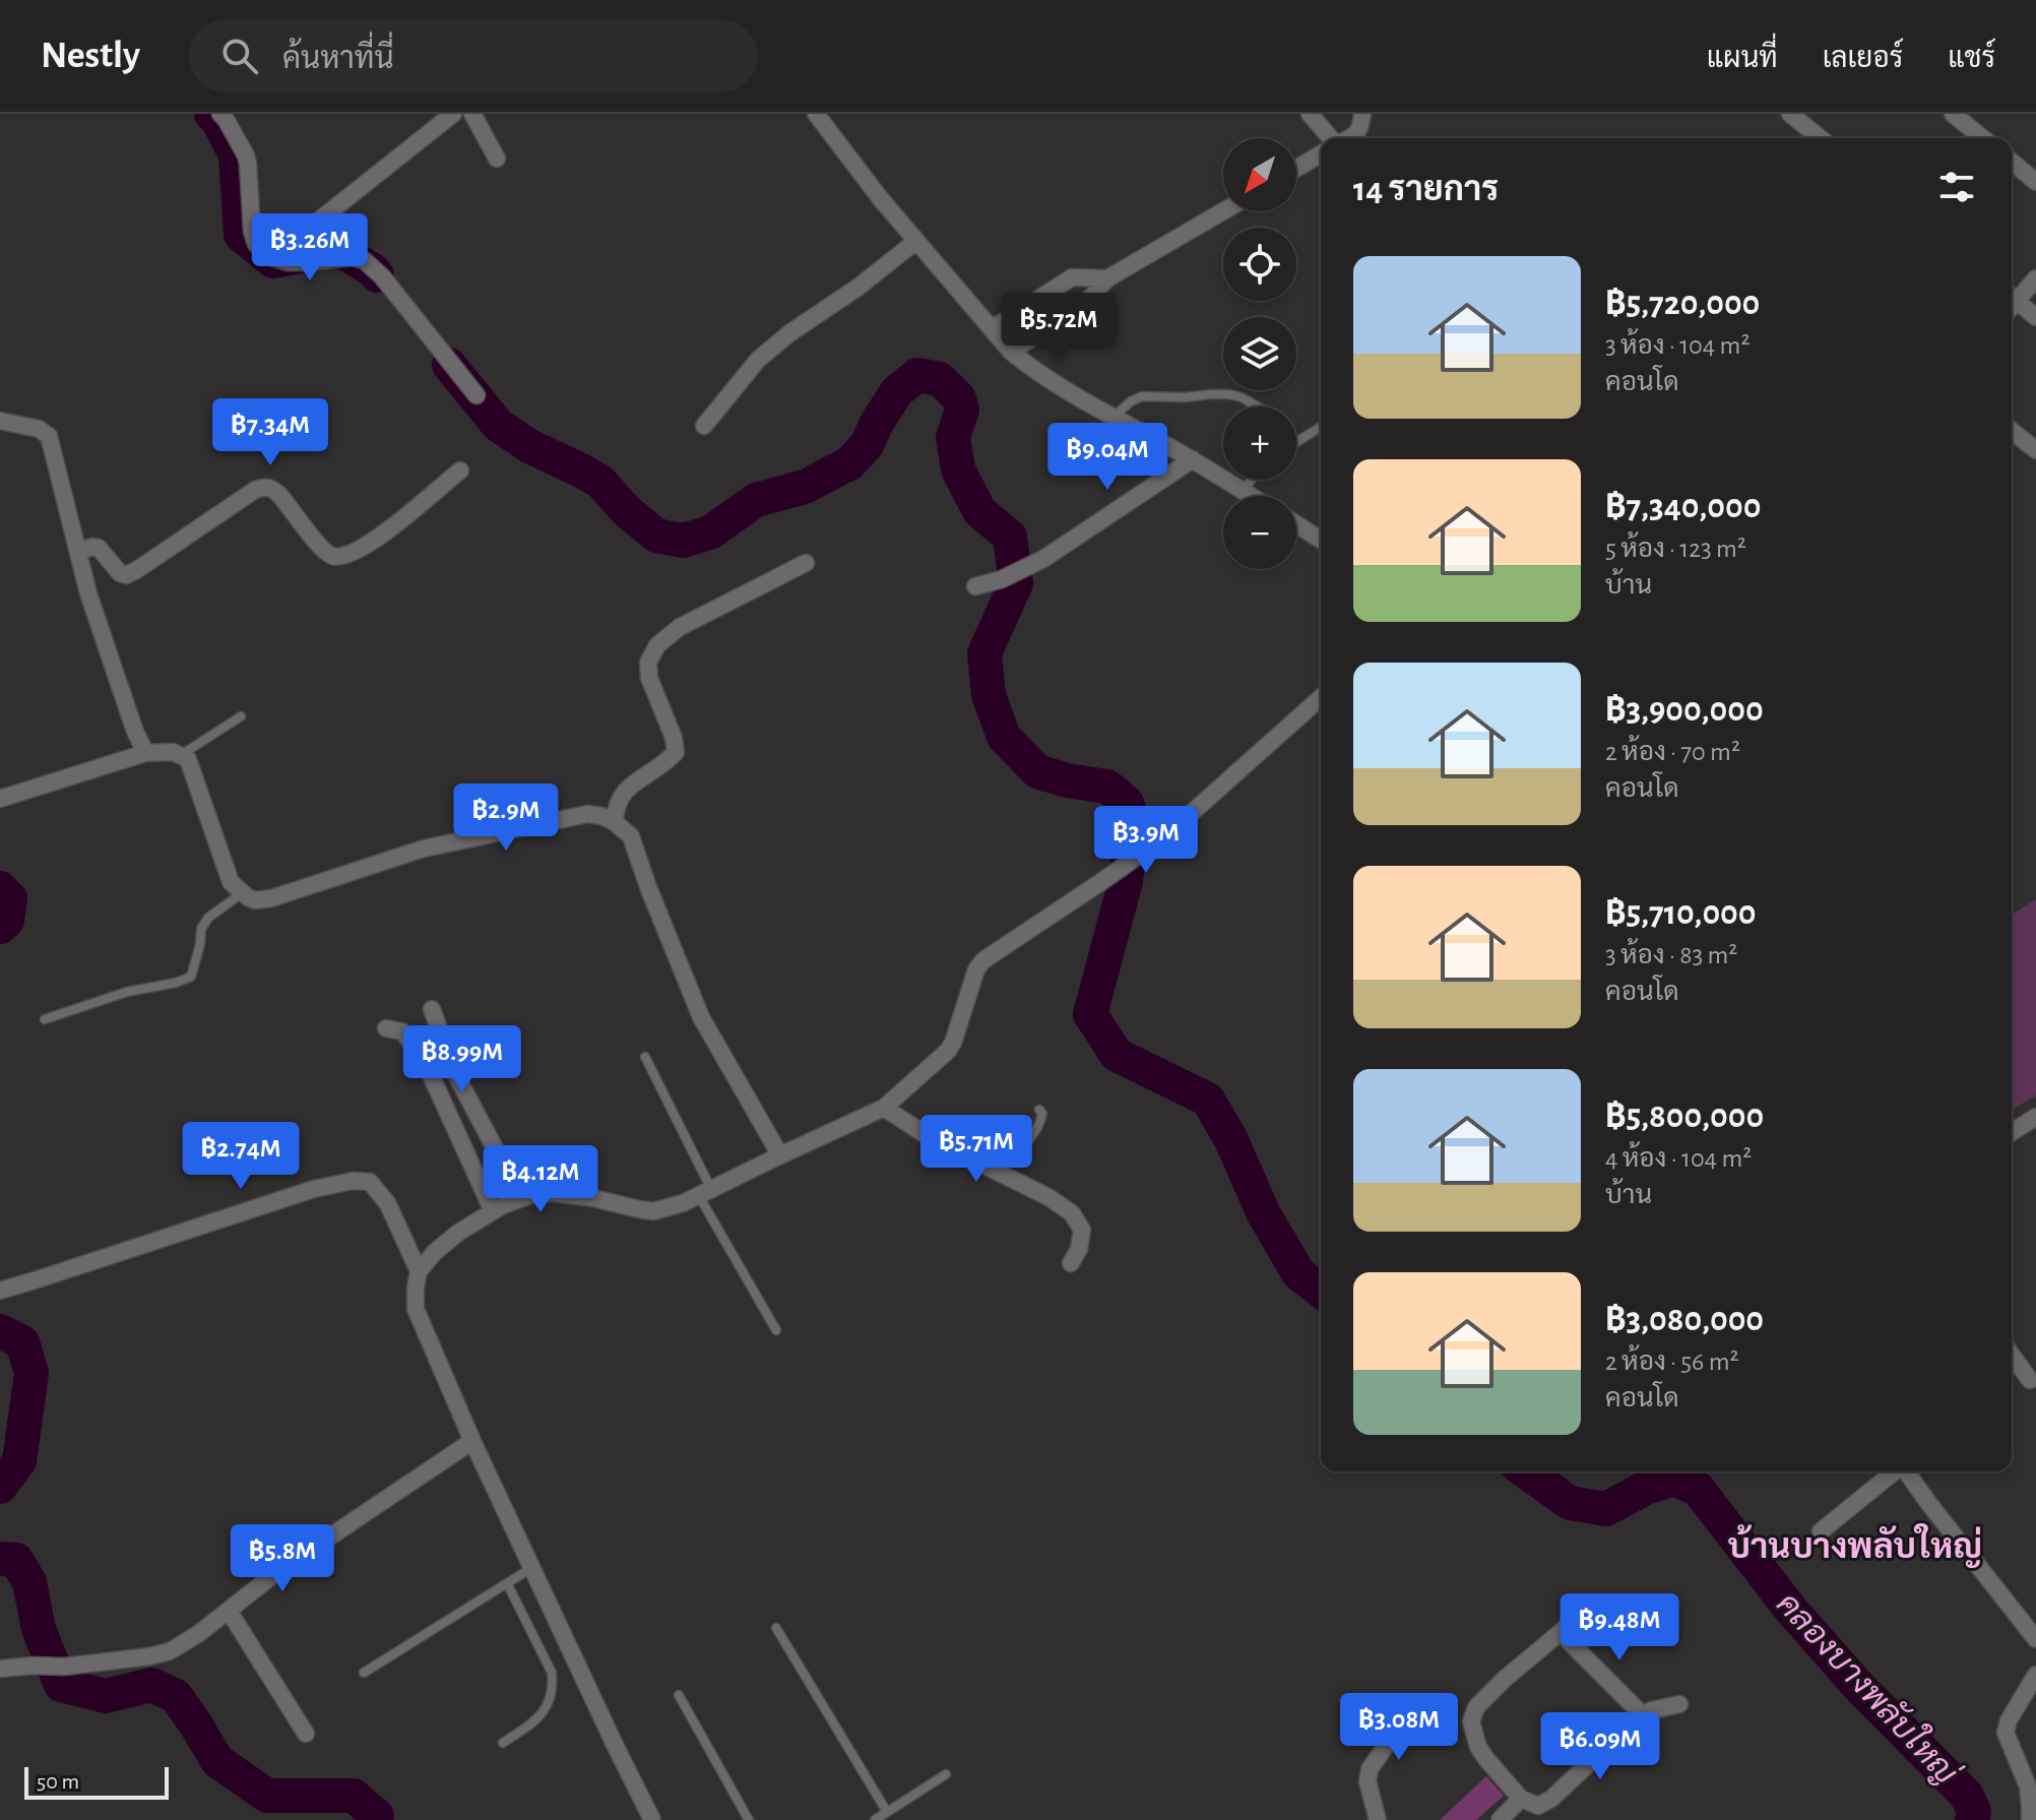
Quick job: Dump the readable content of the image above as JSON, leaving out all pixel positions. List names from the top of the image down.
{
  "districts": ["บ้านบางพลับใหญ่"],
  "water": ["คลองบางพลับใหญ่"],
  "scale_bar": "50 m",
  "north": "bottom left",
  "page": {
    "header": "Nestly",
    "search": "ค้นหาที่นี่",
    "nav": ["แผนที่", "เลเยอร์", "แชร์"],
    "map_buttons": ["+", "−"],
    "heading": "14 รายการ",
    "price": [
      "฿3.26M",
      "฿5.72M",
      "฿7.34M",
      "฿9.04M",
      "฿2.9M",
      "฿3.9M",
      "฿8.99M",
      "฿5.71M",
      "฿2.74M",
      "฿4.12M",
      "฿5.8M",
      "฿9.48M",
      "฿3.08M",
      "฿6.09M"
    ],
    "list": [
      {
        "name": "฿5,720,000",
        "note": "3 ห้อง · 104 m² · คอนโด"
      },
      {
        "name": "฿7,340,000",
        "note": "5 ห้อง · 123 m² · บ้าน"
      },
      {
        "name": "฿3,900,000",
        "note": "2 ห้อง · 70 m² · คอนโด"
      },
      {
        "name": "฿5,710,000",
        "note": "3 ห้อง · 83 m² · คอนโด"
      },
      {
        "name": "฿5,800,000",
        "note": "4 ห้อง · 104 m² · บ้าน"
      },
      {
        "name": "฿3,080,000",
        "note": "2 ห้อง · 56 m² · คอนโด"
      }
    ],
    "scale": "50 m"
  }
}
